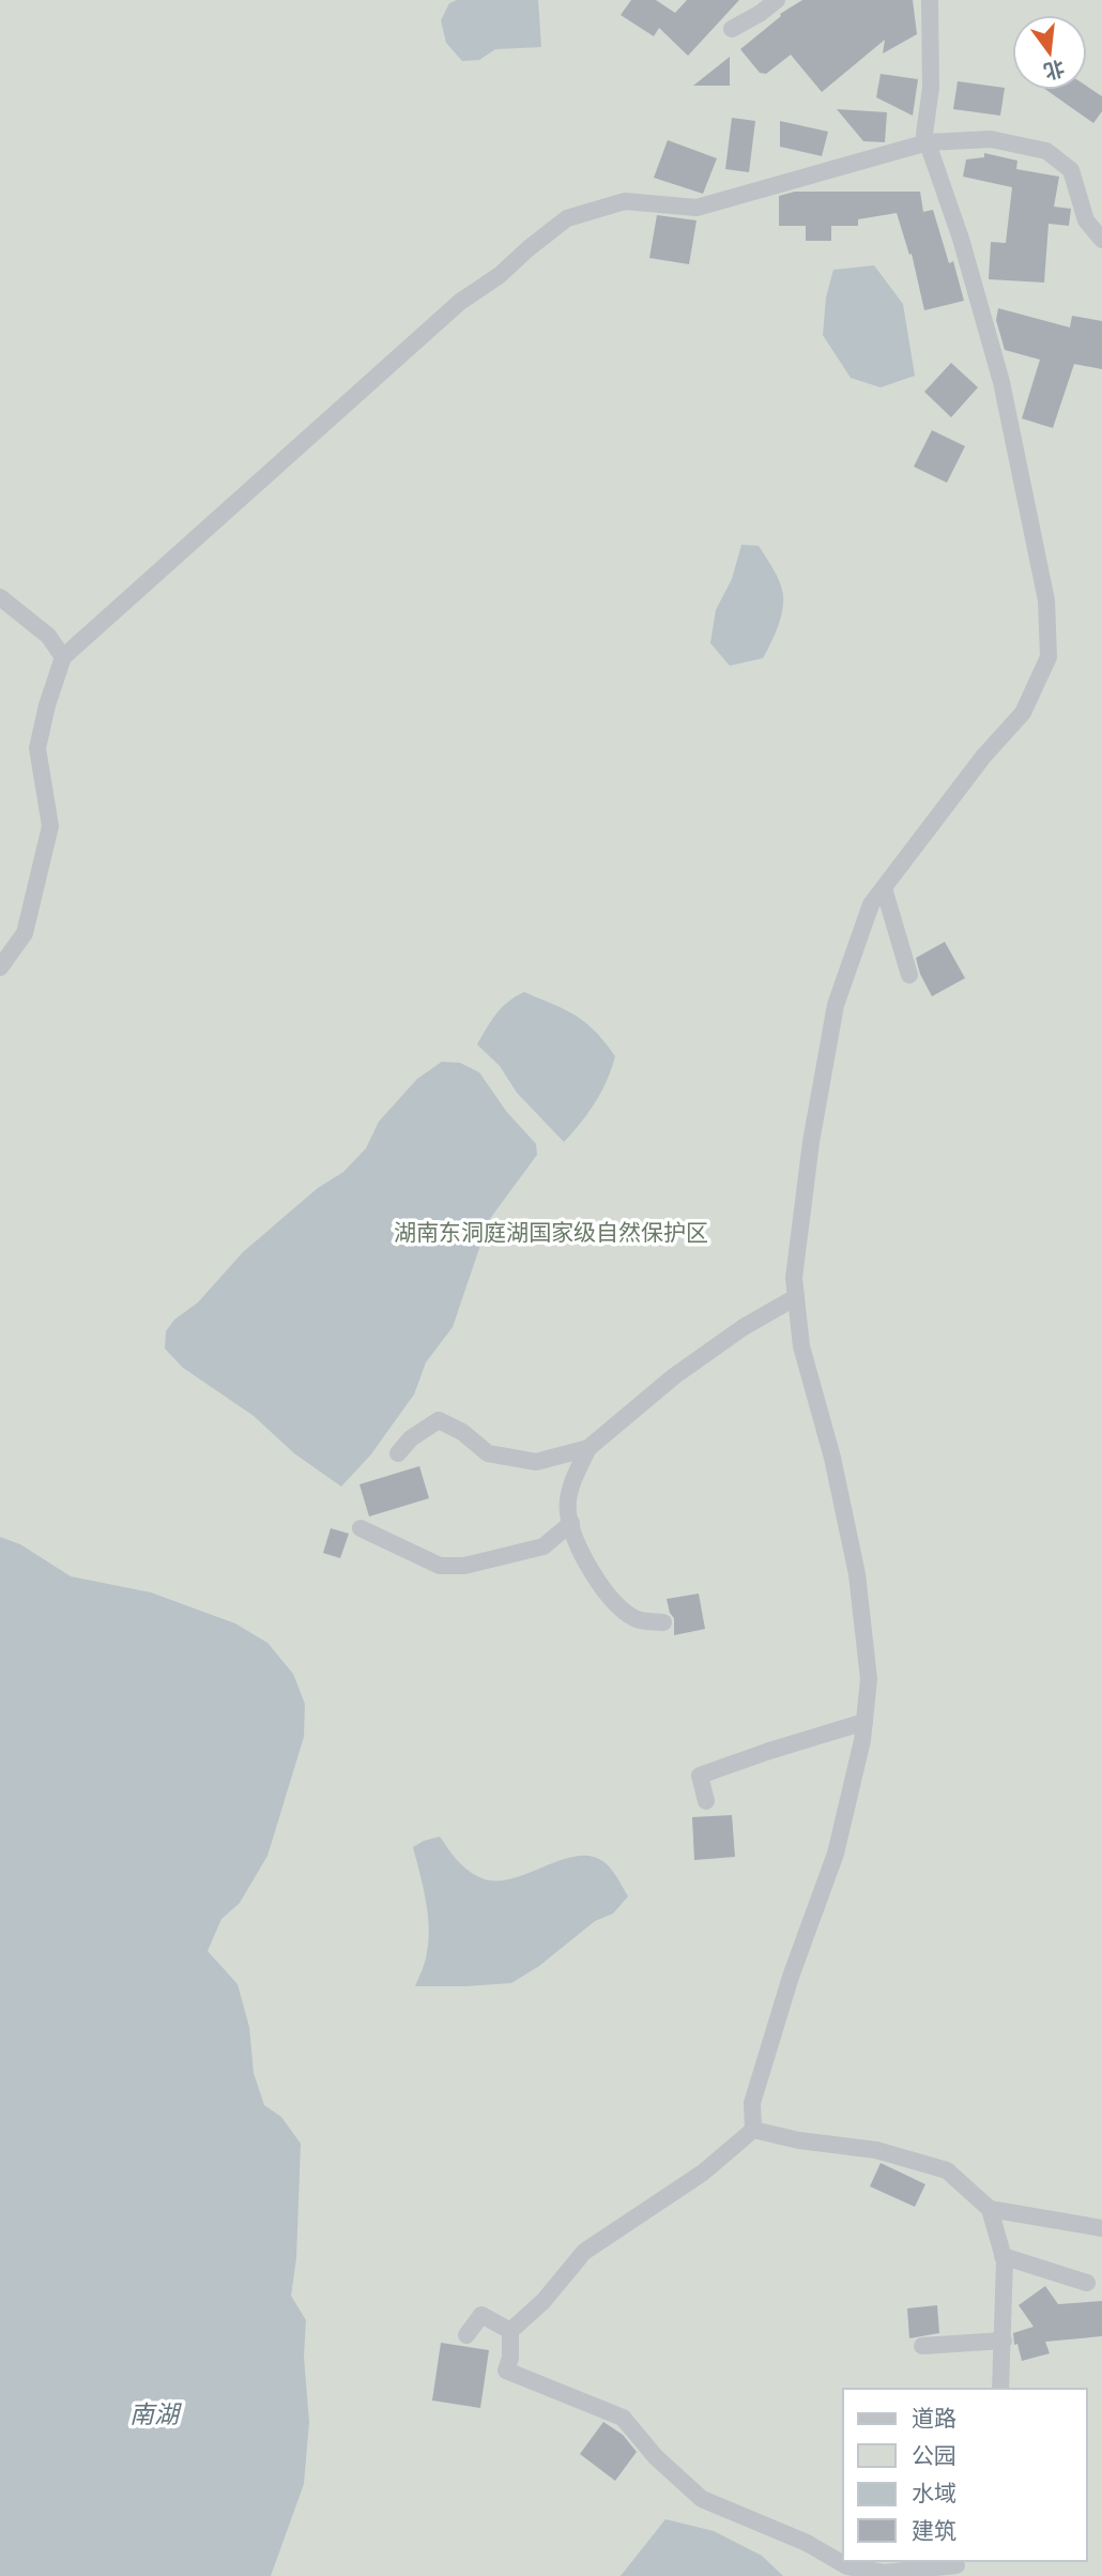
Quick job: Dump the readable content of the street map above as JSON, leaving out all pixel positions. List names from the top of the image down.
{
  "water": ["南湖"],
  "parks": ["湖南东洞庭湖国家级自然保护区"],
  "legend": [
    "道路",
    "公园",
    "水域",
    "建筑"
  ],
  "north": "bottom"
}
